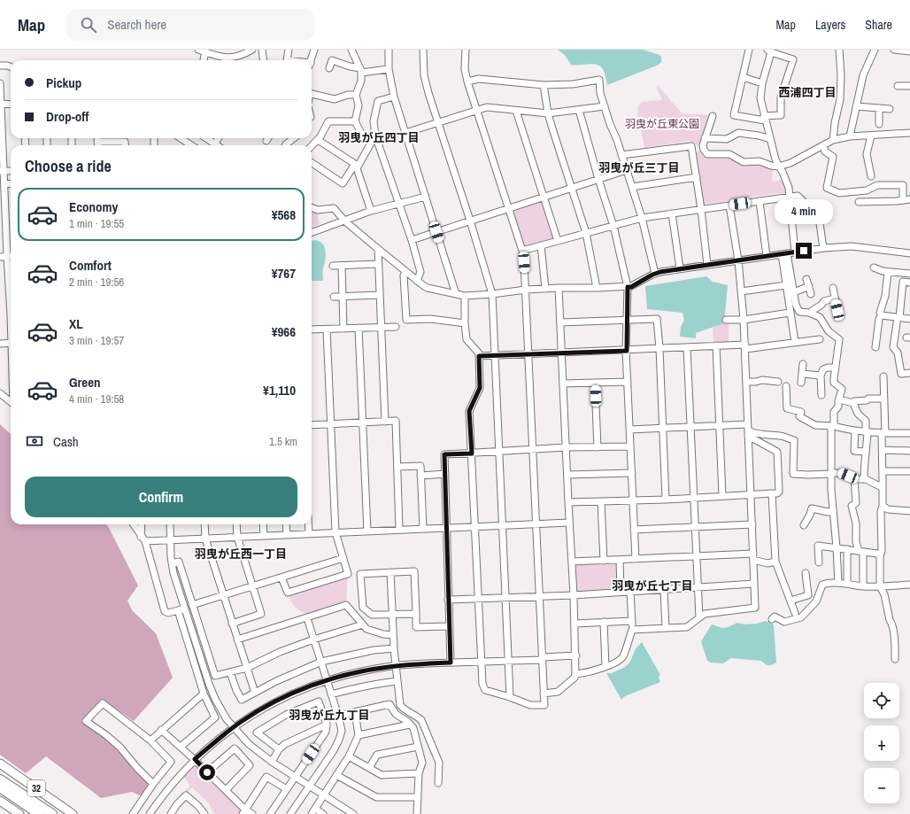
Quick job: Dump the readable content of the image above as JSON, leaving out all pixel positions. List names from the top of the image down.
{
  "streets": {
    "main road": ["32"]
  },
  "districts": [
    "西浦四丁目",
    "羽曳が丘四丁目",
    "羽曳が丘三丁目",
    "羽曳が丘西一丁目",
    "羽曳が丘七丁目",
    "羽曳が丘九丁目"
  ],
  "parks": ["羽曳が丘東公園"],
  "page": {
    "header": "Map",
    "search": "Search here",
    "nav": ["Map", "Layers", "Share"],
    "banner": ["Pickup", "Drop-off"],
    "heading": "Choose a ride",
    "list": [
      {
        "name": "Economy",
        "note": "1 min · 19:55",
        "value": "¥568"
      },
      {
        "name": "Comfort",
        "note": "2 min · 19:56",
        "value": "¥767"
      },
      {
        "name": "XL",
        "note": "3 min · 19:57",
        "value": "¥966"
      },
      {
        "name": "Green",
        "note": "4 min · 19:58",
        "value": "¥1,110"
      }
    ],
    "bubble": "4 min",
    "pay": ["Cash", "1.5 km"],
    "buttons": "Confirm",
    "map_buttons": ["+", "−"]
  }
}
